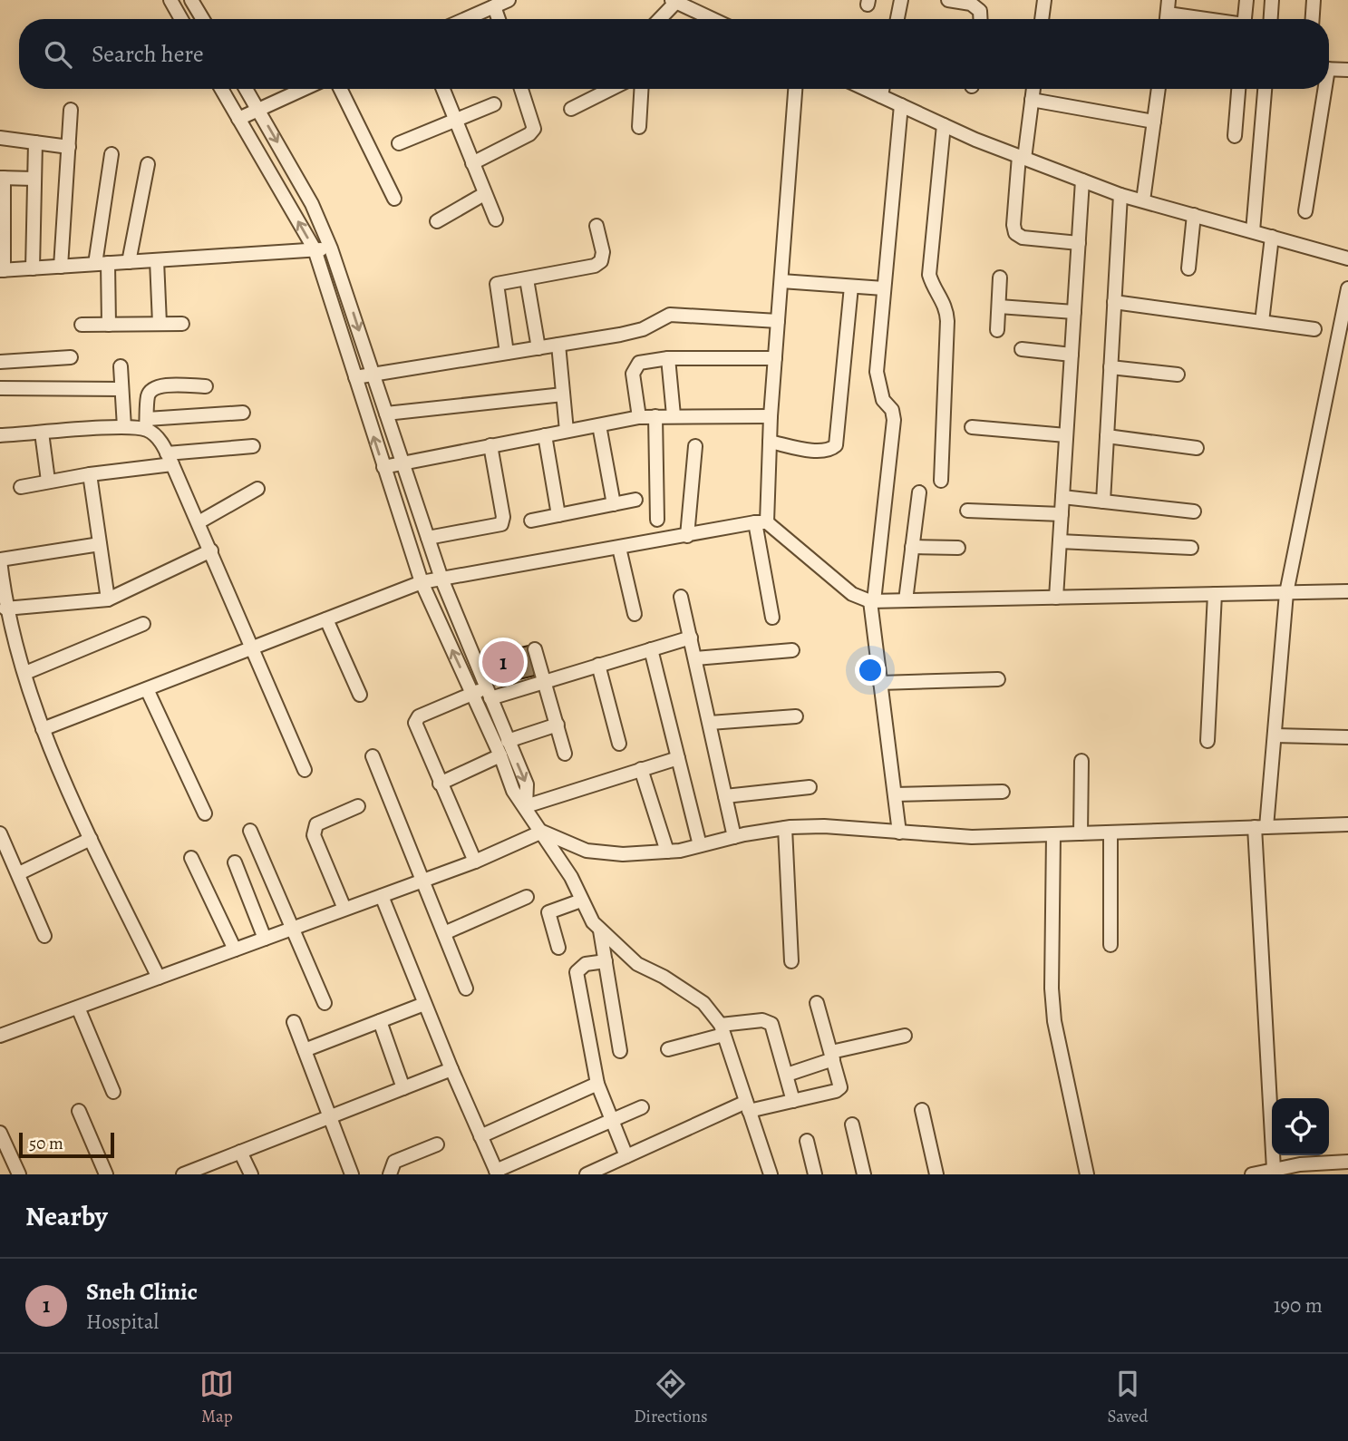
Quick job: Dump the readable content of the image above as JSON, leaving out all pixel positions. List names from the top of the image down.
{
  "scale_bar": "50 m",
  "page": {
    "search": "Search here",
    "pins": "1",
    "scale": "50 m",
    "heading": "Nearby",
    "list": [
      {
        "mark": "1",
        "name": "Sneh Clinic",
        "note": "Hospital",
        "value": "190 m"
      }
    ],
    "nav": ["Map", "Directions", "Saved"]
  }
}
